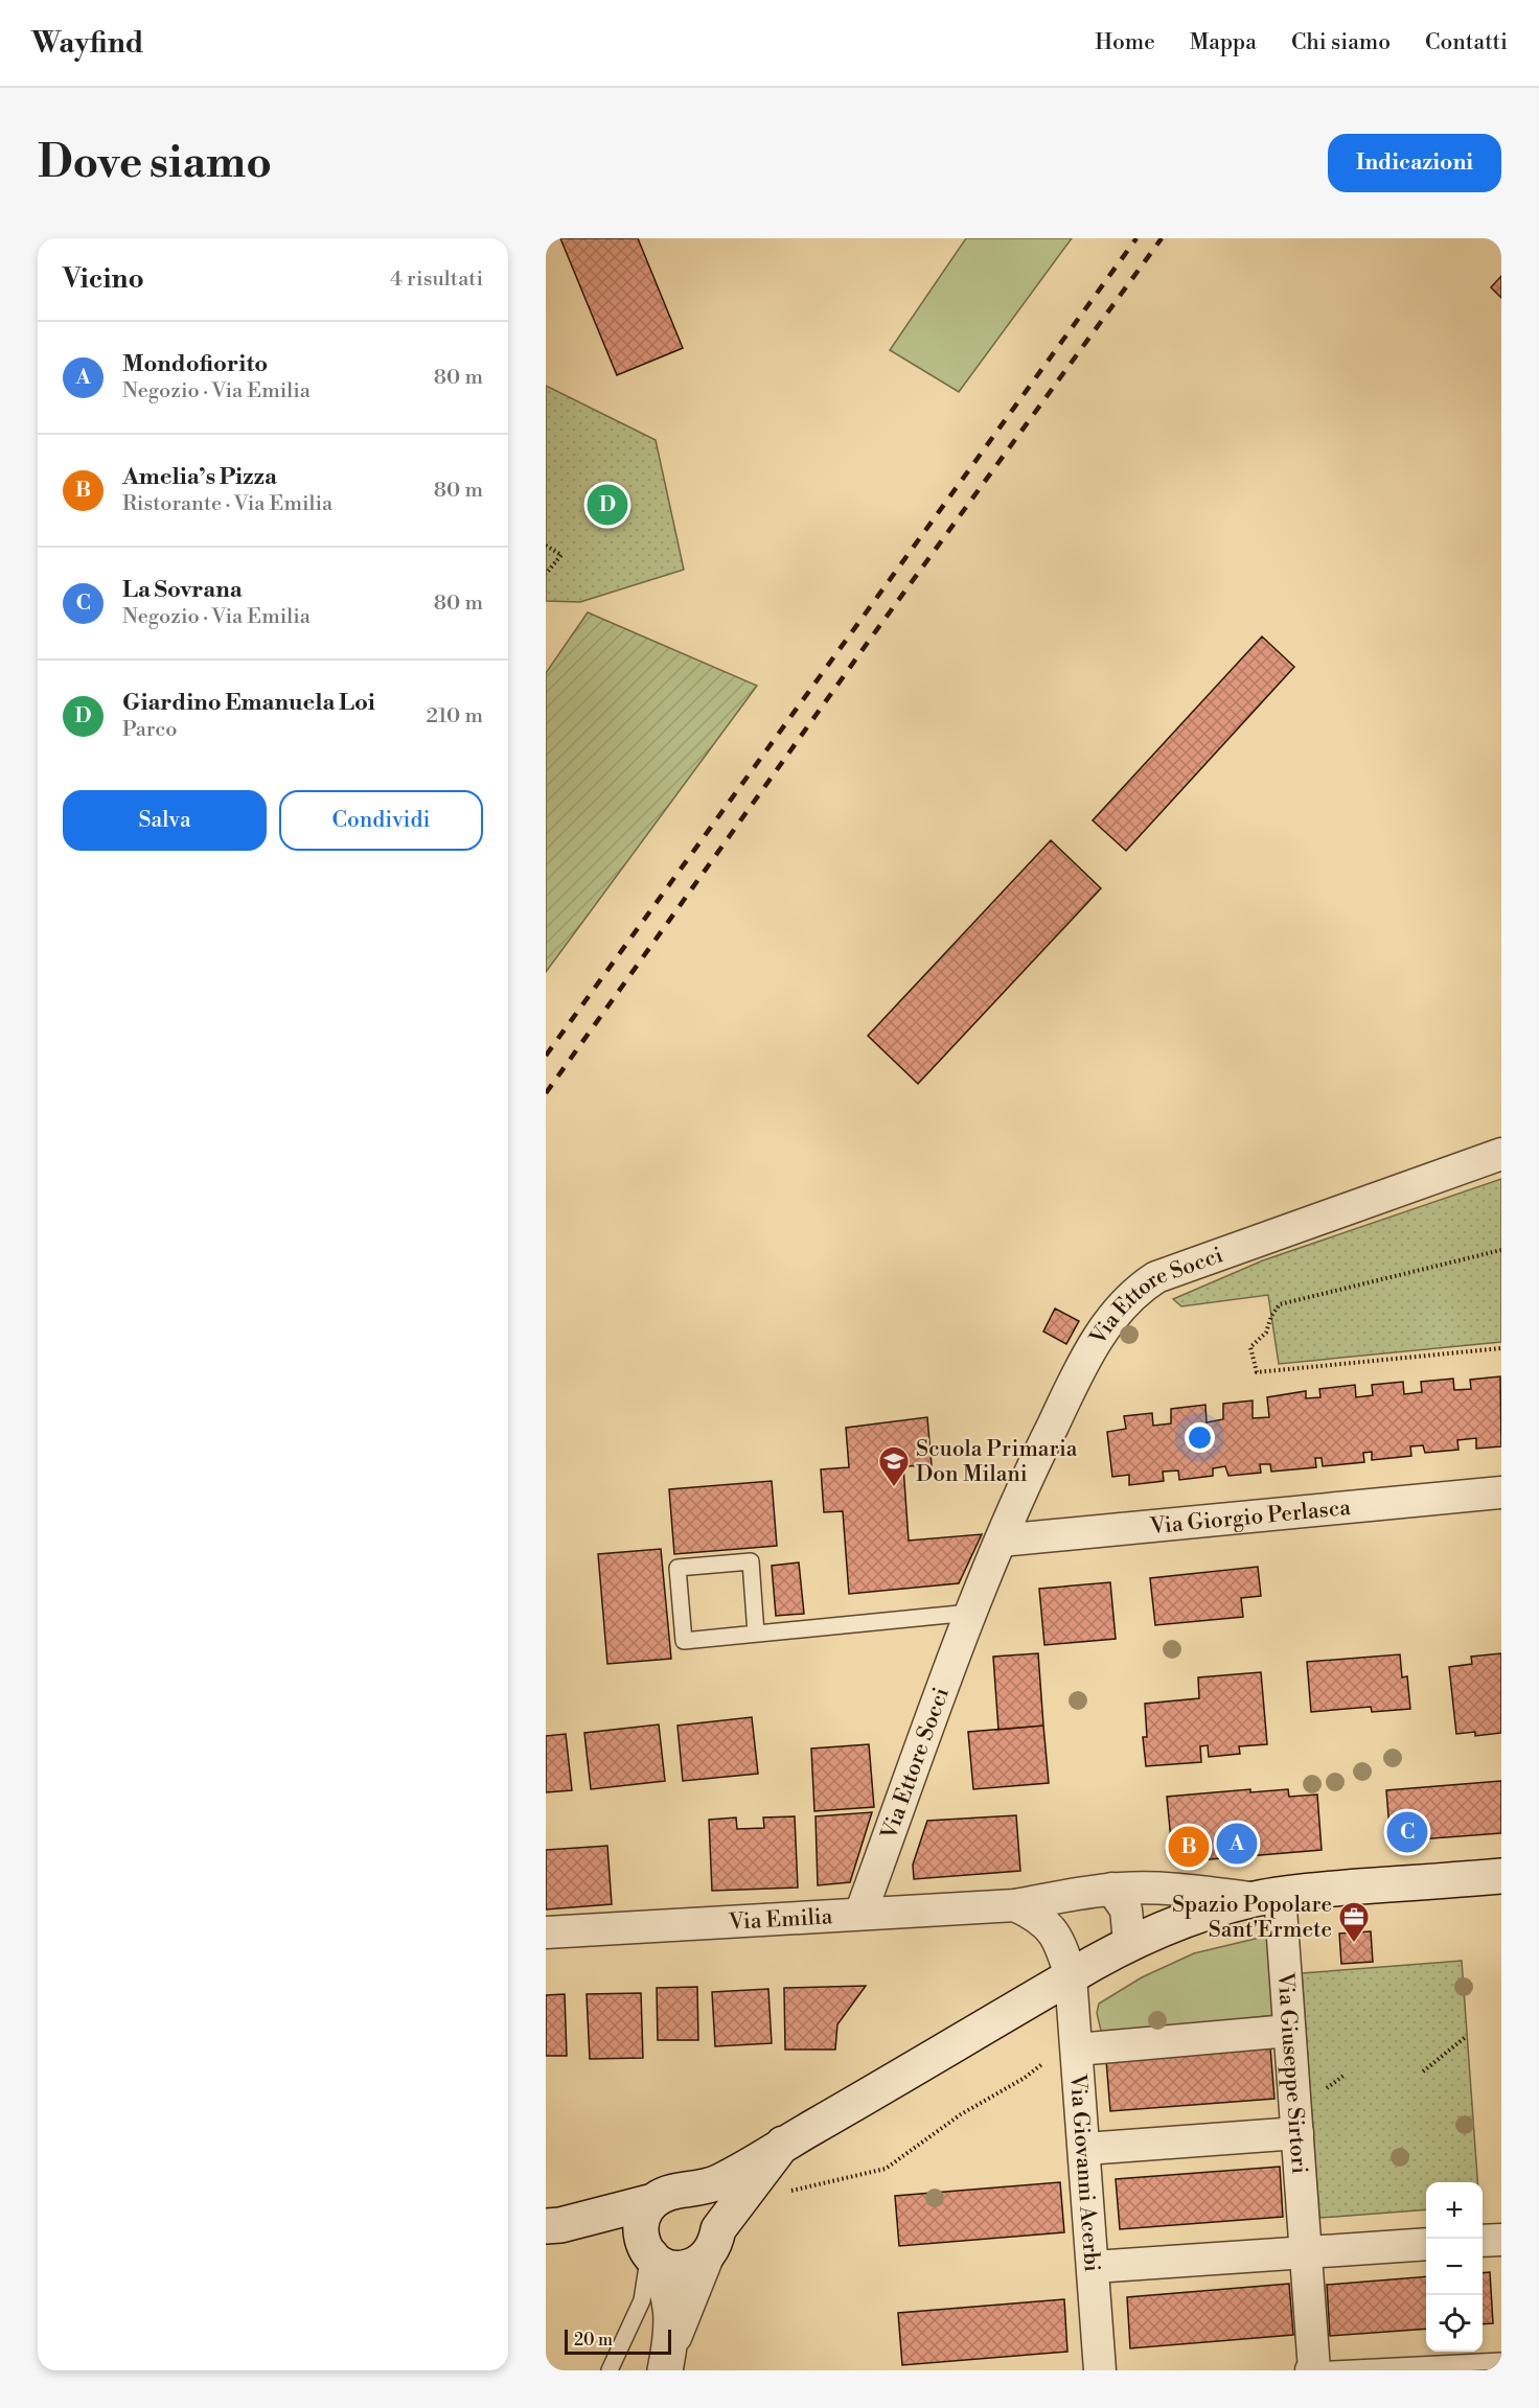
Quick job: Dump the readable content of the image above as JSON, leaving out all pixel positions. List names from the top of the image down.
{
  "streets": {
    "main road": ["Via Emilia"],
    "street": [
      "Via Ettore Socci",
      "Via Giorgio Perlasca",
      "Via Giuseppe Sirtori",
      "Via Giovanni Acerbi"
    ]
  },
  "crossings": [
    ["Via Ettore Socci", "Via Giorgio Perlasca"],
    ["Via Ettore Socci", "Via Emilia"],
    ["Via Emilia", "Via Giuseppe Sirtori"],
    ["Via Emilia", "Via Giovanni Acerbi"]
  ],
  "places": {
    "school or university": ["Scuola Primaria Don Milani"],
    "office": ["Spazio Popolare Sant'Ermete"]
  },
  "scale_bar": "20 m",
  "page": {
    "header": "Wayfind",
    "nav": [
      "Home",
      "Mappa",
      "Chi siamo",
      "Contatti"
    ],
    "buttons": [
      "Indicazioni",
      ["Salva", "Condividi"]
    ],
    "title": "Dove siamo",
    "heading": ["Vicino", "4 risultati"],
    "list": [
      {
        "mark": "A",
        "name": "Mondofiorito",
        "note": "Negozio · Via Emilia",
        "value": "80 m"
      },
      {
        "mark": "B",
        "name": "Amelia’s Pizza",
        "note": "Ristorante · Via Emilia",
        "value": "80 m"
      },
      {
        "mark": "C",
        "name": "La Sovrana",
        "note": "Negozio · Via Emilia",
        "value": "80 m"
      },
      {
        "mark": "D",
        "name": "Giardino Emanuela Loi",
        "note": "Parco",
        "value": "210 m"
      }
    ],
    "pins": [
      "D",
      "C",
      "A",
      "B"
    ],
    "map_buttons": ["+", "−"],
    "scale": "20 m"
  }
}
